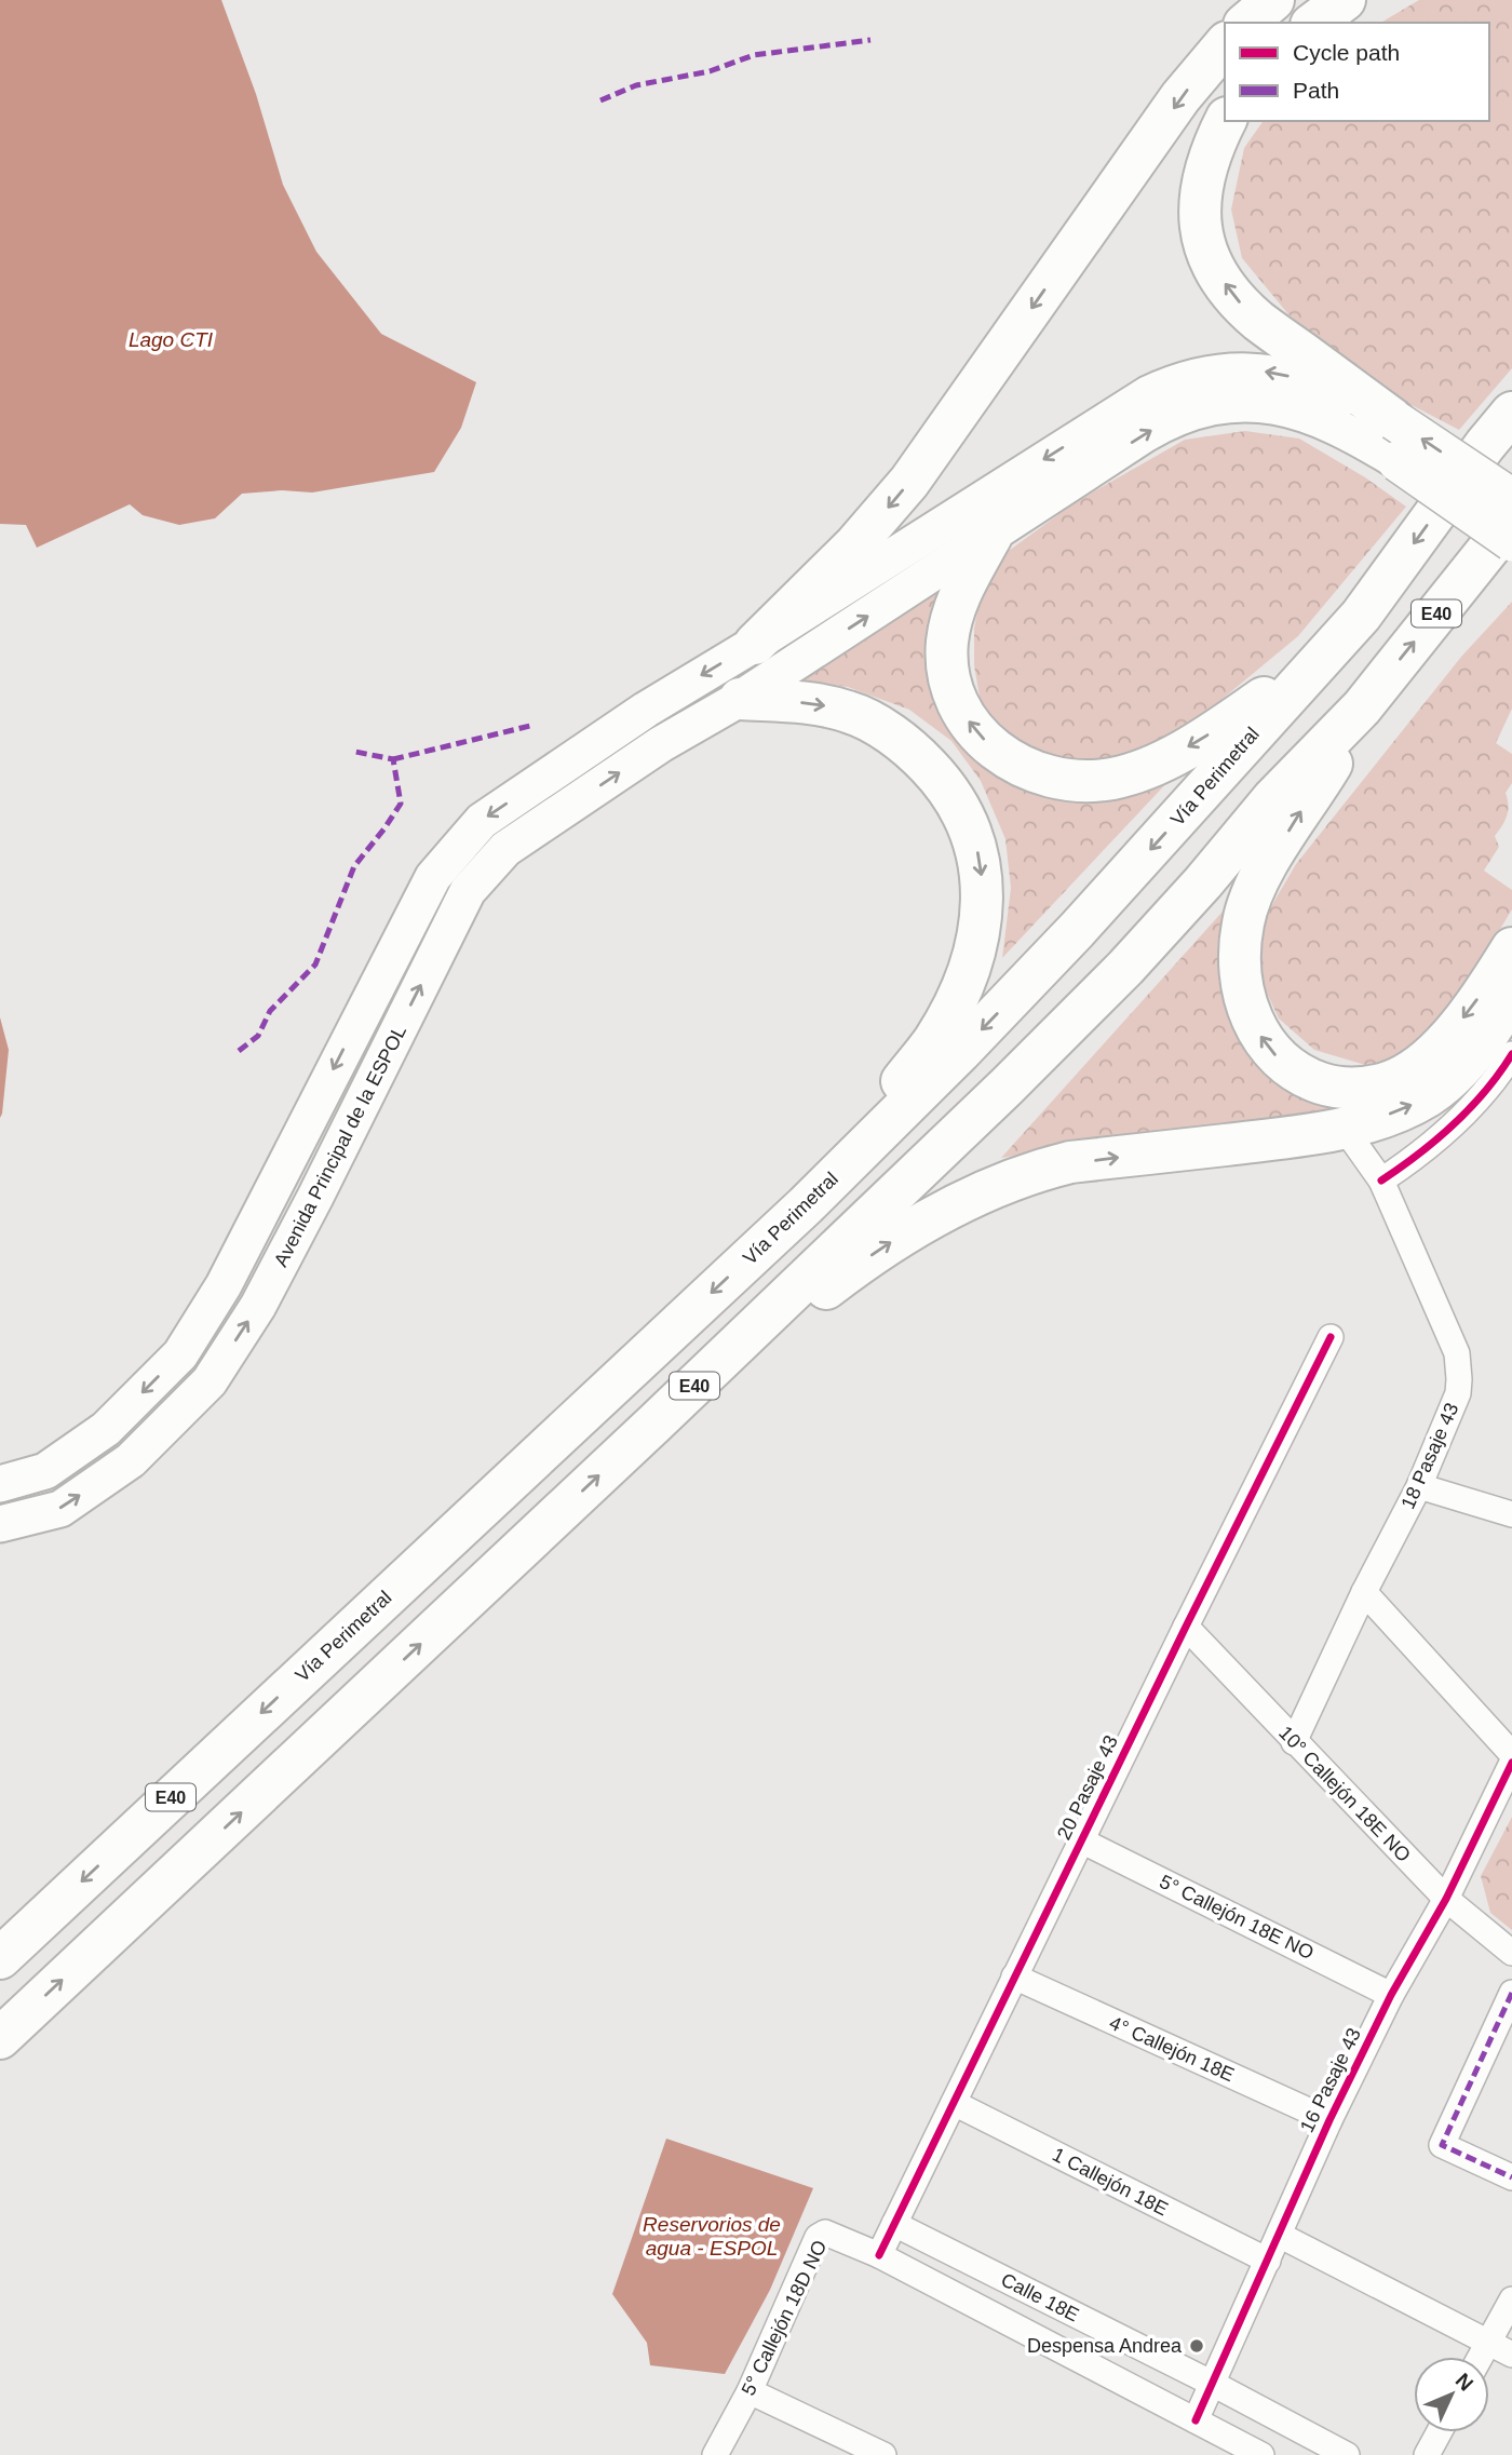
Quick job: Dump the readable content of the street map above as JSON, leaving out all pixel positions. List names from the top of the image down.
{
  "streets": {
    "highway": ["E40", "Vía Perimetral"],
    "main road": ["Avenida Principal de la ESPOL"],
    "street": [
      "18 Pasaje 43",
      "20 Pasaje 43",
      "10° Callejón 18E NO",
      "5° Callejón 18E NO",
      "4° Callejón 18E",
      "16 Pasaje 43",
      "1 Callejón 18E",
      "Calle 18E",
      "5° Callejón 18D NO"
    ]
  },
  "crossings": [
    ["18 Pasaje 43", "10° Callejón 18E NO"],
    ["20 Pasaje 43", "10° Callejón 18E NO"],
    ["20 Pasaje 43", "5° Callejón 18E NO"],
    ["20 Pasaje 43", "4° Callejón 18E"],
    ["20 Pasaje 43", "1 Callejón 18E"],
    ["20 Pasaje 43", "Calle 18E"],
    ["20 Pasaje 43", "5° Callejón 18D NO"],
    ["10° Callejón 18E NO", "16 Pasaje 43"],
    ["5° Callejón 18E NO", "16 Pasaje 43"],
    ["4° Callejón 18E", "16 Pasaje 43"],
    ["16 Pasaje 43", "1 Callejón 18E"],
    ["16 Pasaje 43", "Calle 18E"],
    ["Calle 18E", "5° Callejón 18D NO"]
  ],
  "water": ["Lago CTI", "Reservorios de agua - ESPOL"],
  "places": ["Despensa Andrea"],
  "legend": ["Cycle path", "Path"],
  "north": "top right"
}
